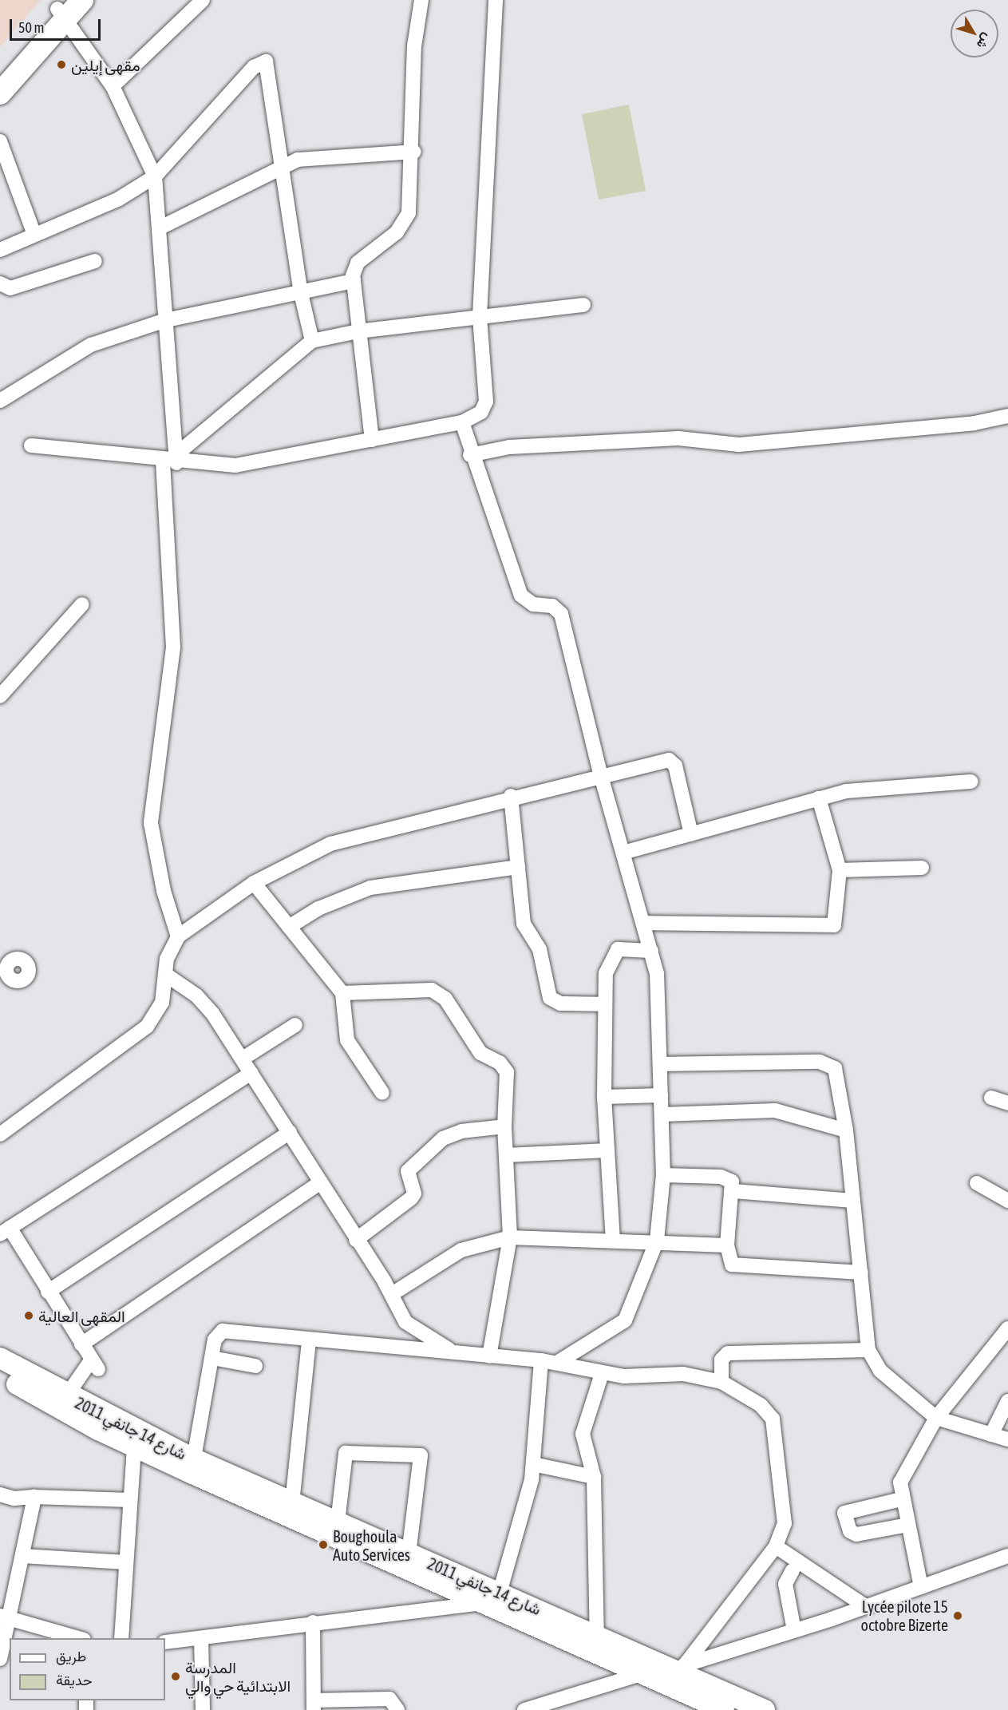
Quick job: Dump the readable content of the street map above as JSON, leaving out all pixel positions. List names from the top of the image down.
{
  "streets": {
    "main road": ["شارع 14 جانفي 2011"]
  },
  "places": [
    "مقهى إيلين",
    "المقهى العالية",
    "Boughoula Auto Services",
    "Lycée pilote 15 octobre Bizerte",
    "المدرسة الابتدائية حي والي"
  ],
  "legend": ["طريق", "حديقة"],
  "scale_bar": "50 m",
  "north": "bottom right"
}
